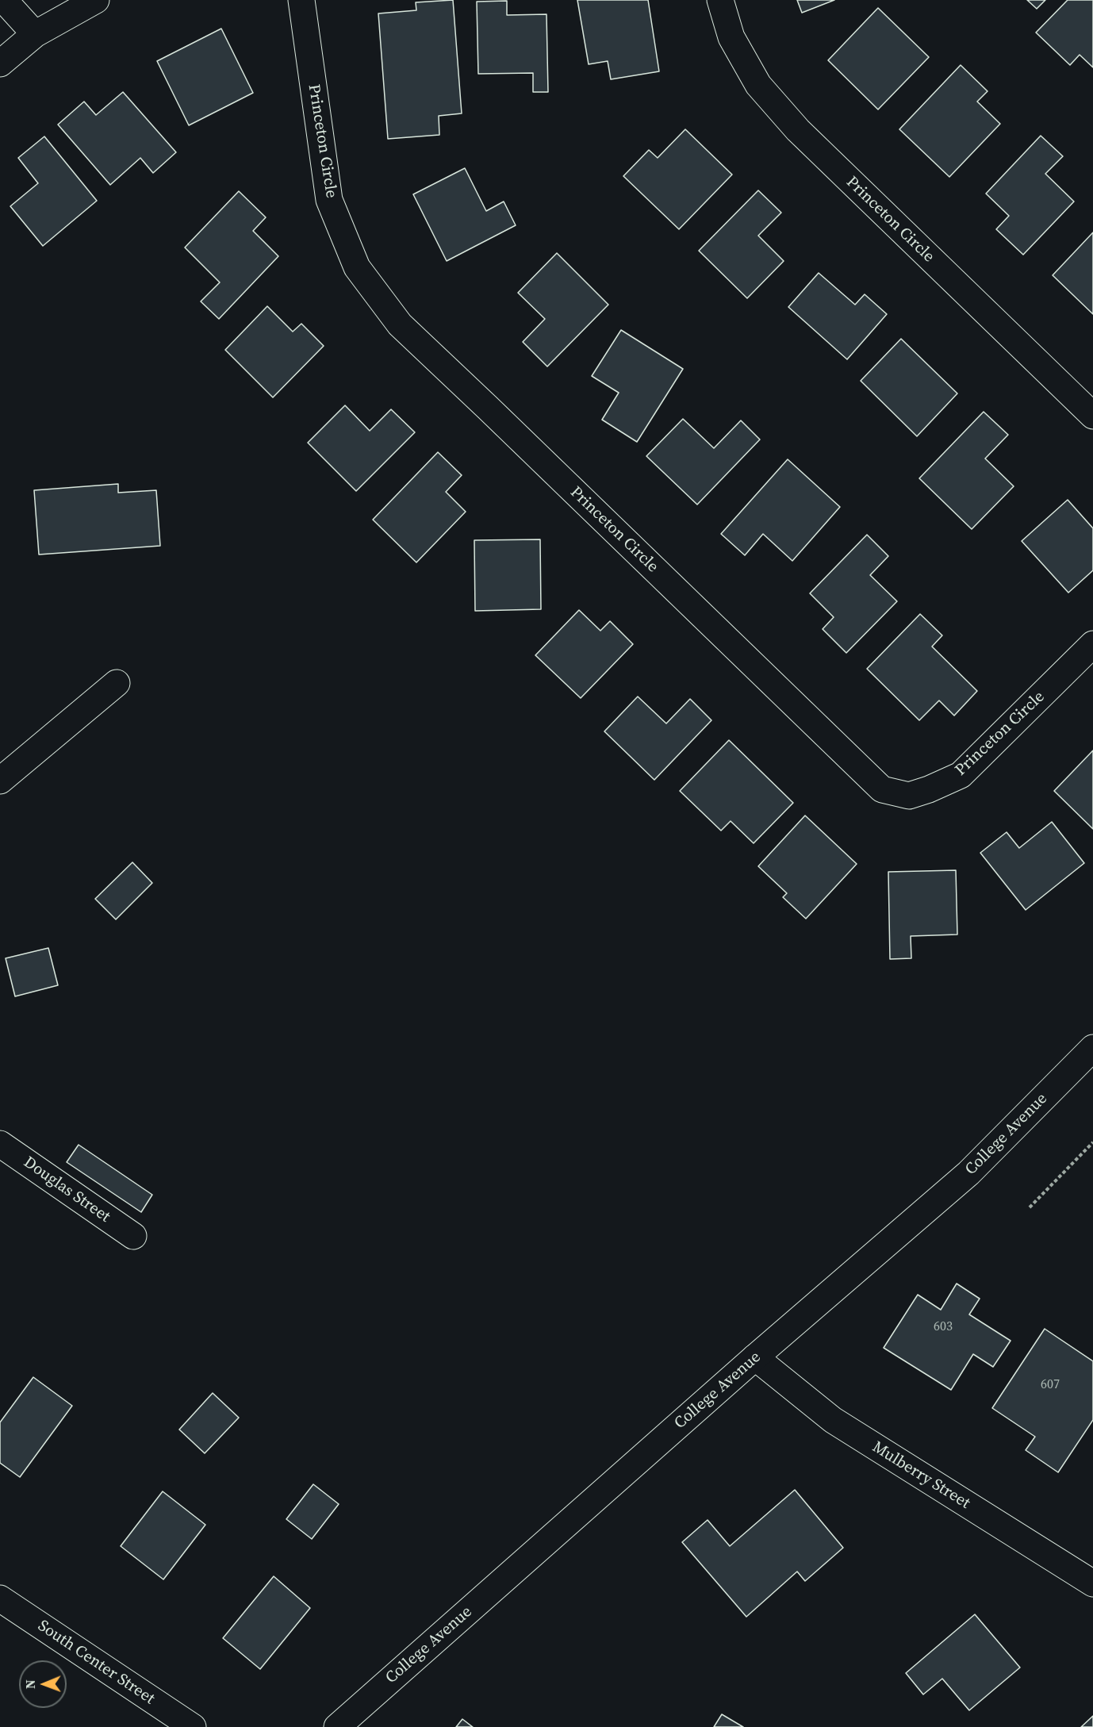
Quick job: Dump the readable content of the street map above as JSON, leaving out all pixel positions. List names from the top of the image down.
{
  "streets": {
    "street": [
      "Princeton Circle",
      "College Avenue",
      "Douglas Street",
      "Mulberry Street",
      "South Center Street"
    ]
  },
  "crossings": [
    ["College Avenue", "Mulberry Street"]
  ],
  "house_numbers": ["603", "607"],
  "north": "left"
}
